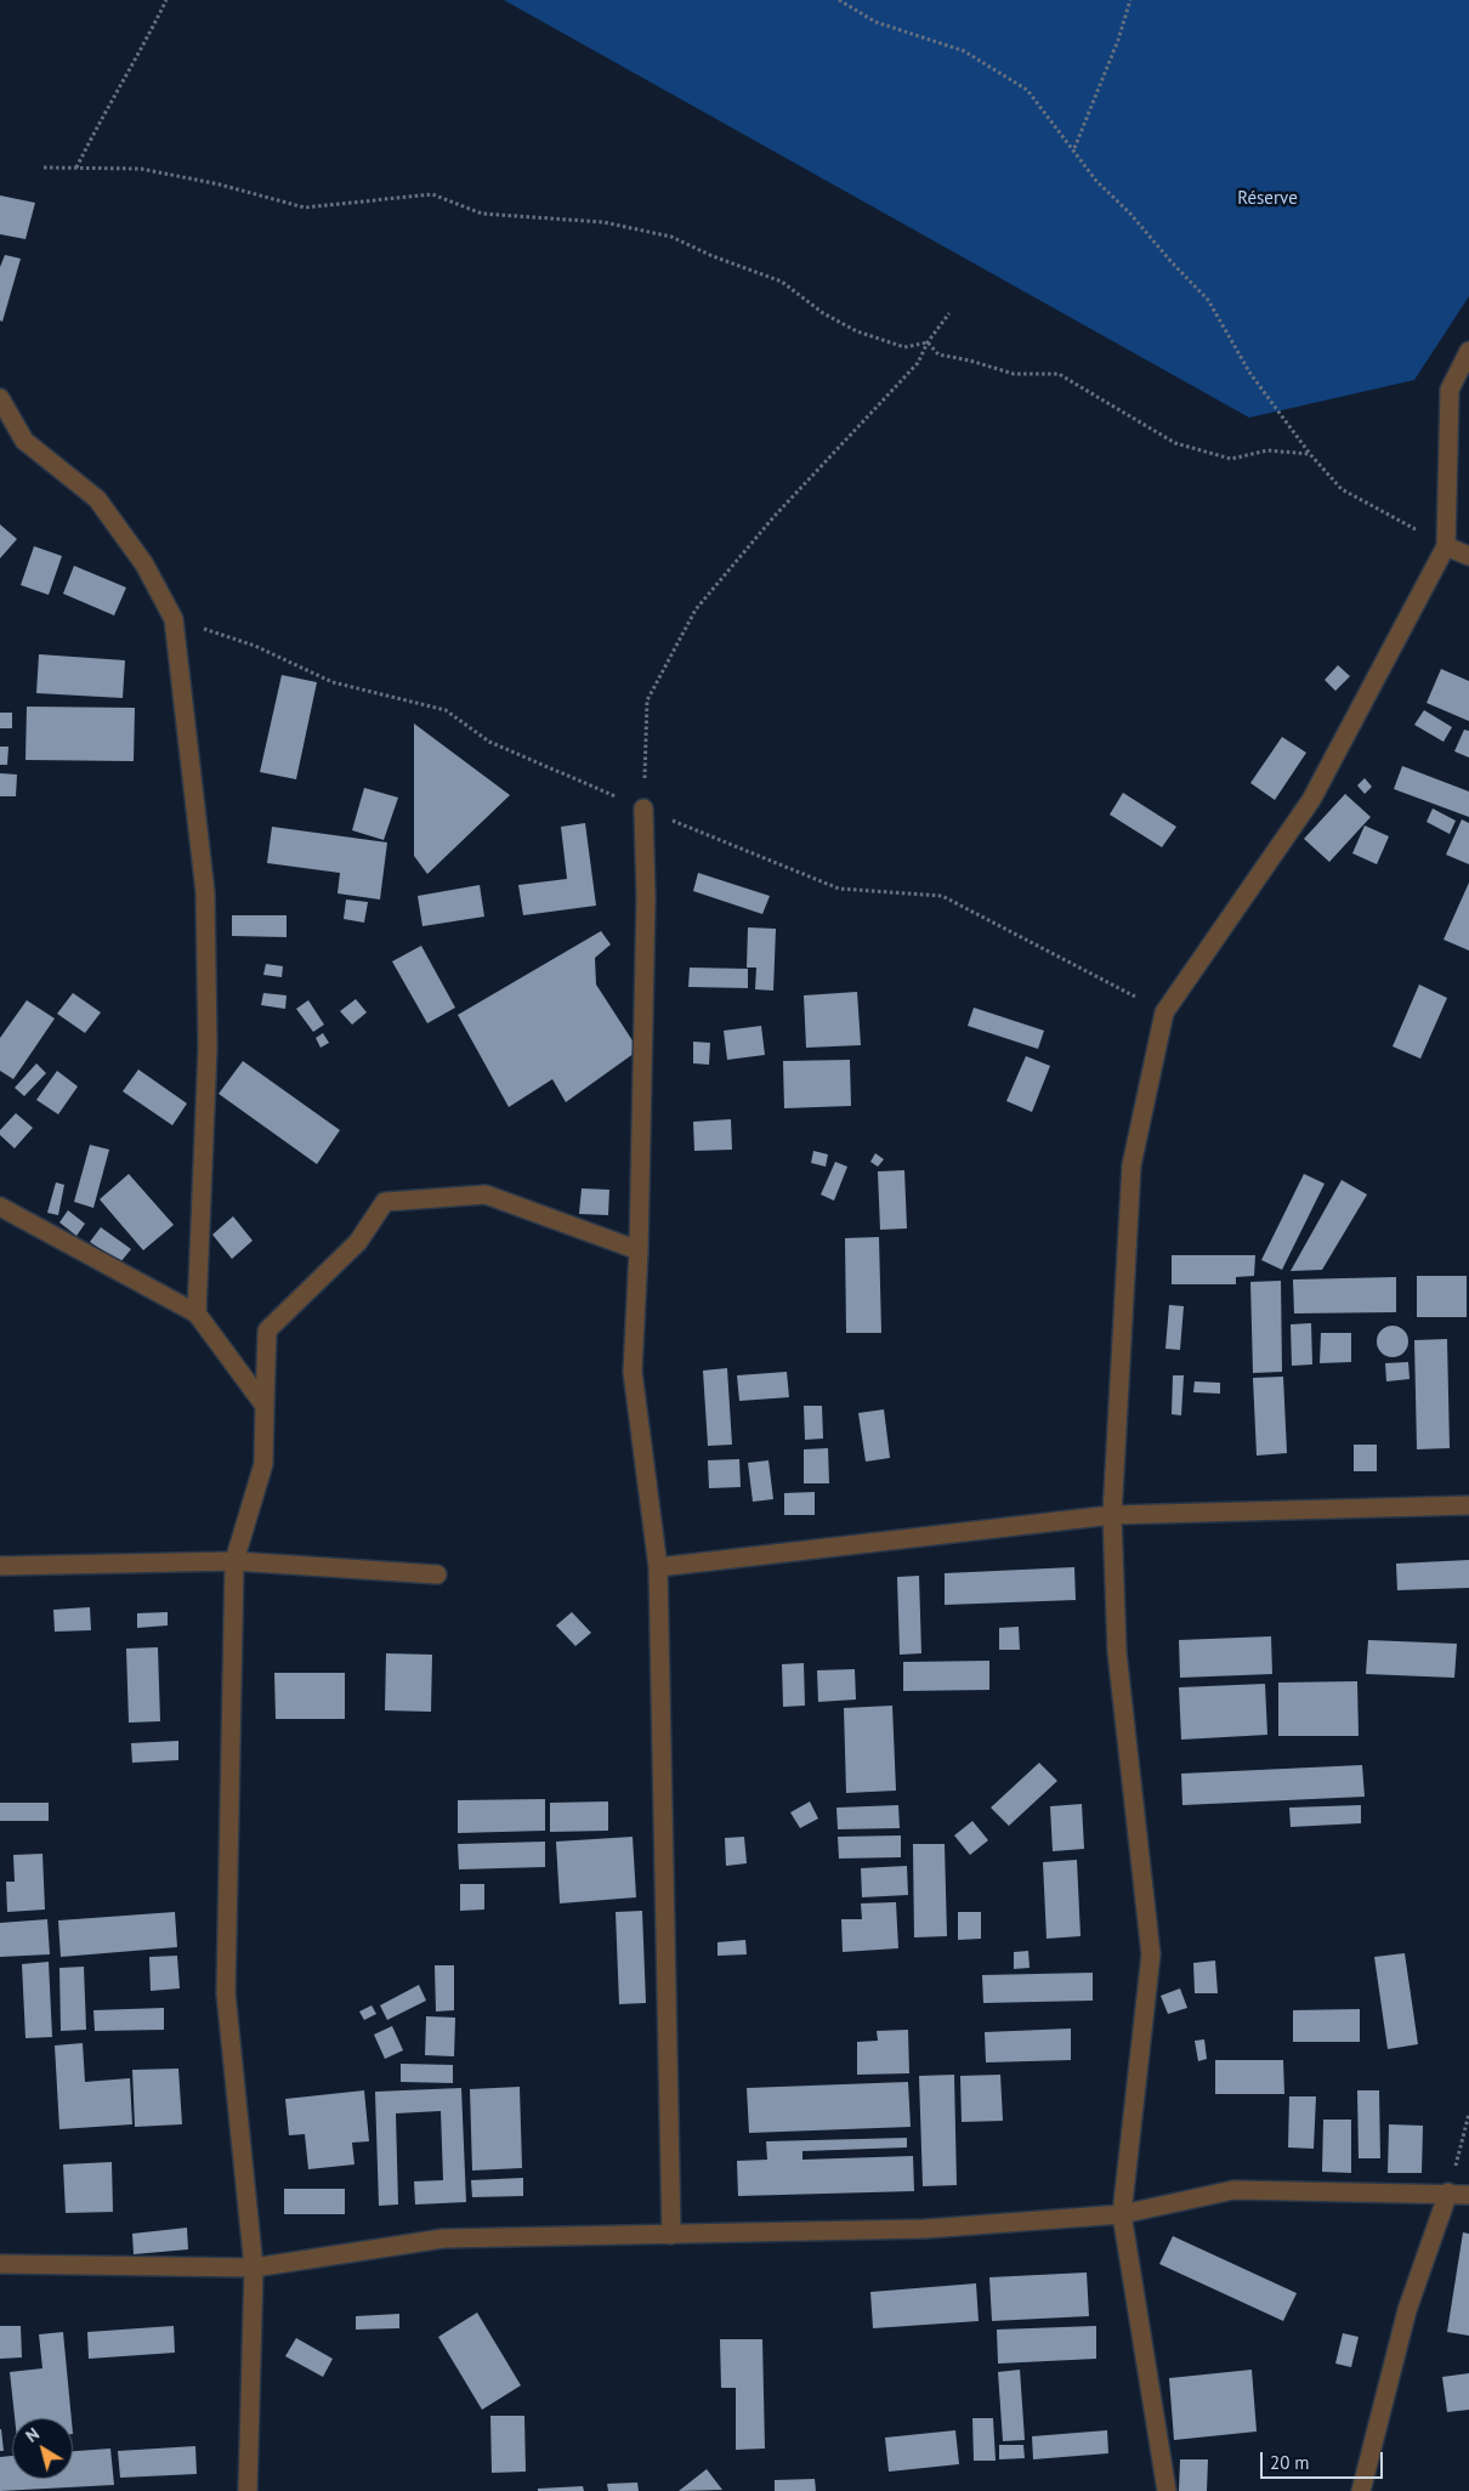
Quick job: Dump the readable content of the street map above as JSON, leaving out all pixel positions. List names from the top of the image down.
{
  "parks": ["Réserve"],
  "scale_bar": "20 m",
  "north": "top left"
}
